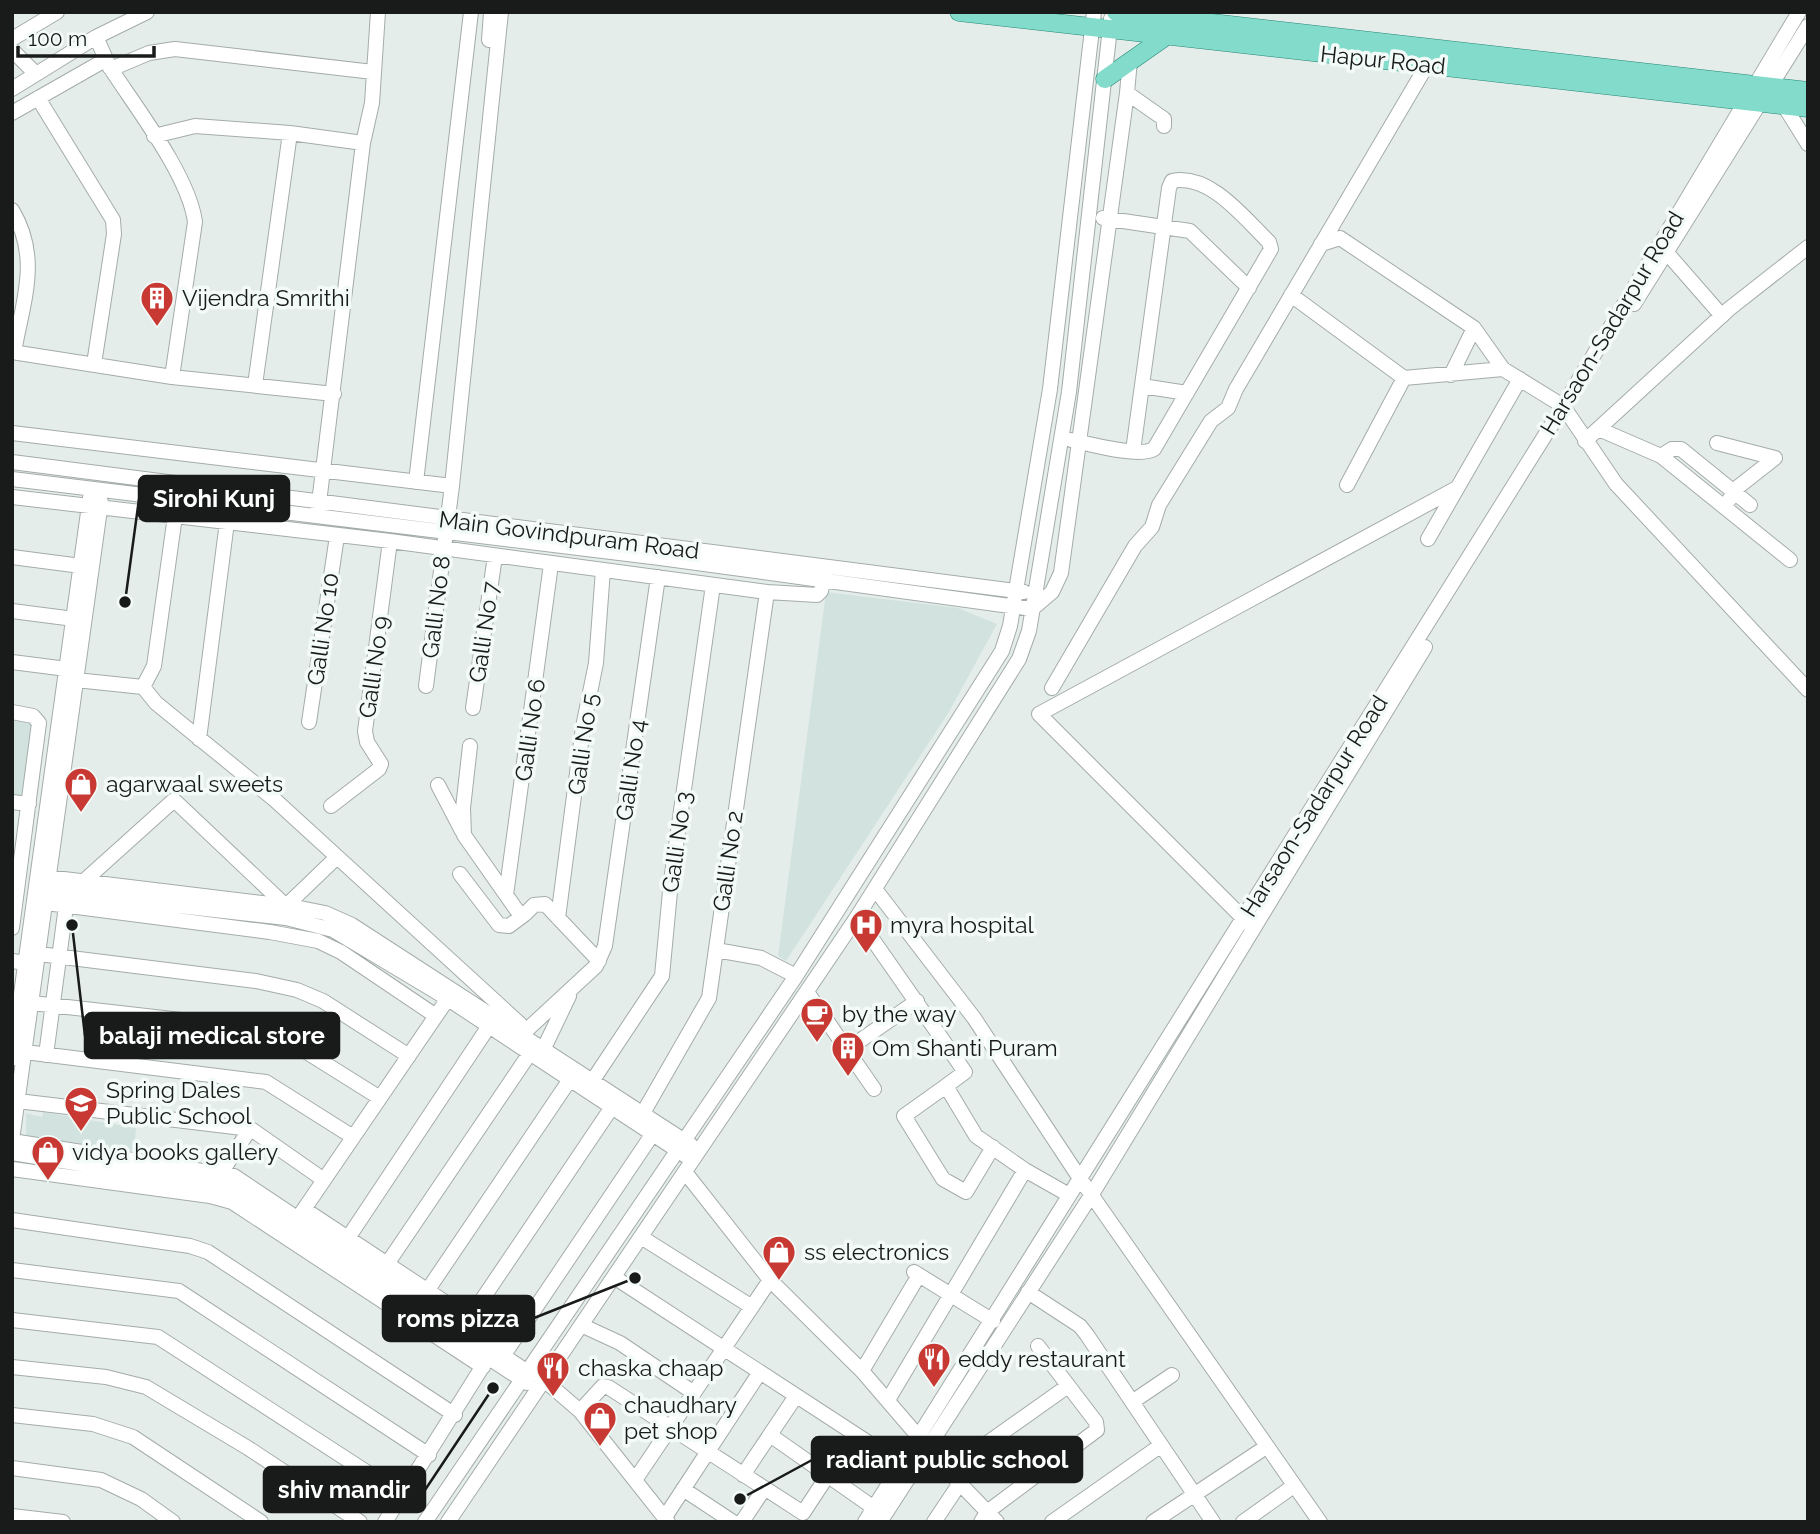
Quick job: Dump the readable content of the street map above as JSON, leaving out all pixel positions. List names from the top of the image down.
{
  "streets": {
    "main road": ["Hapur Road"],
    "street": [
      "Harsaon-Sadarpur Road",
      "Main Govindpuram Road",
      "Galli No 8",
      "Galli No 10",
      "Galli No 7",
      "Galli No 9",
      "Galli No 6",
      "Galli No 5",
      "Galli No 4",
      "Galli No 3",
      "Galli No 2"
    ]
  },
  "crossings": [
    ["Hapur Road", "Harsaon-Sadarpur Road"],
    ["Main Govindpuram Road", "Galli No 8"]
  ],
  "places": {
    "building": ["Vijendra Smrithi", "Om Shanti Puram"],
    "other": [
      "Sirohi Kunj",
      "balaji medical store",
      "roms pizza",
      "shiv mandir",
      "radiant public school"
    ],
    "shop": [
      "agarwaal sweets",
      "vidya books gallery",
      "ss electronics",
      "chaudhary pet shop"
    ],
    "hospital": ["myra hospital"],
    "cafe": ["by the way"],
    "school or university": ["Spring Dales Public School"],
    "restaurant": ["eddy restaurant", "chaska chaap"]
  },
  "scale_bar": "100 m"
}
